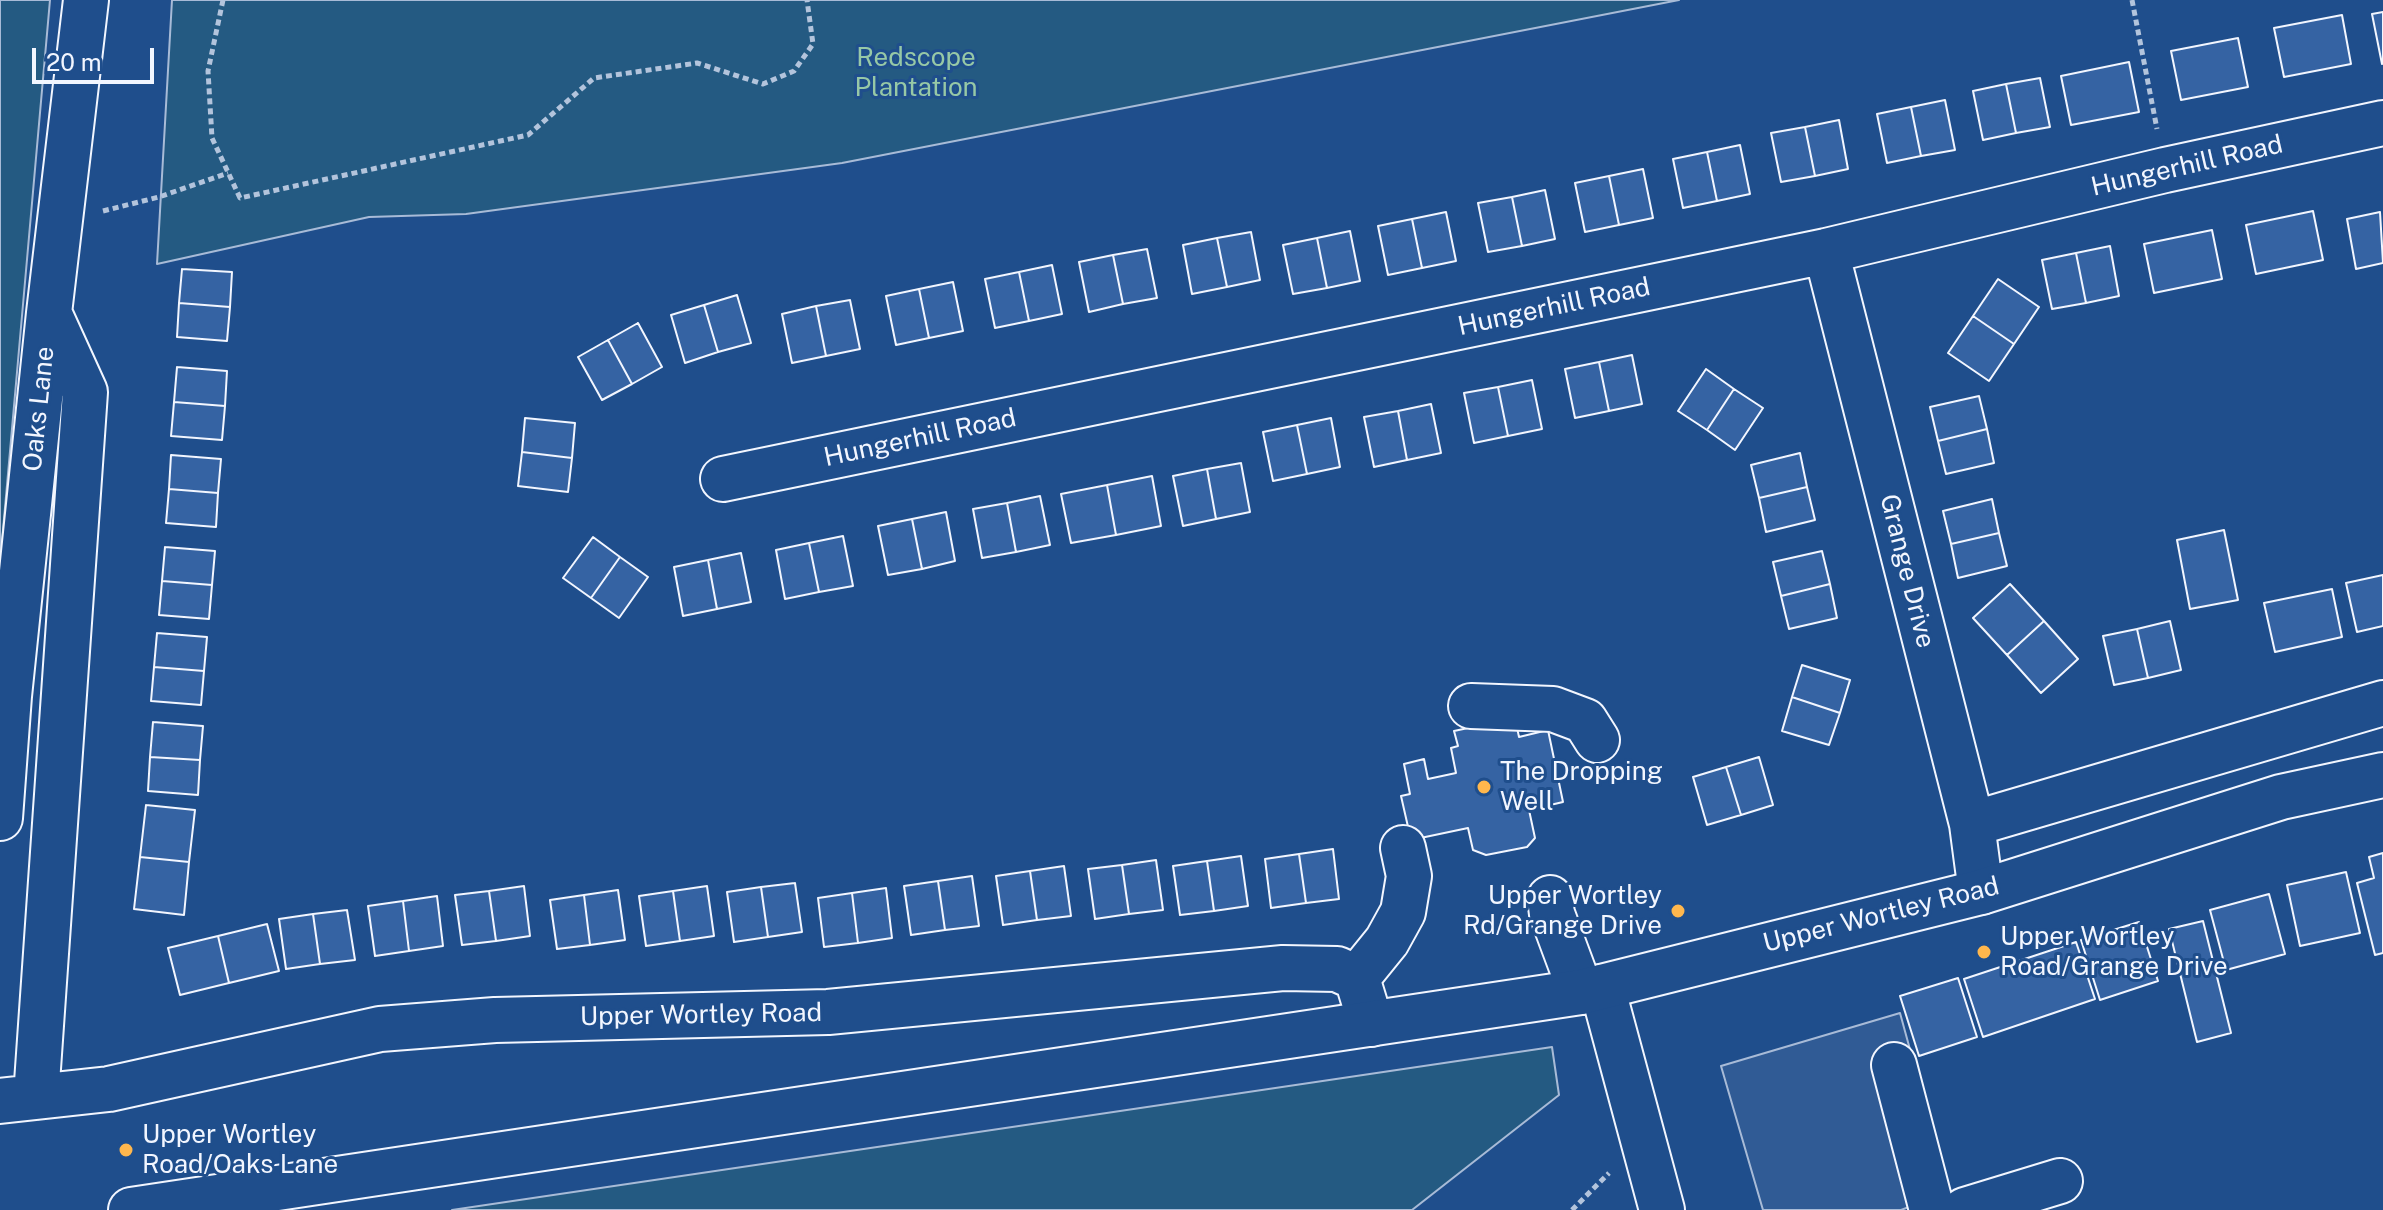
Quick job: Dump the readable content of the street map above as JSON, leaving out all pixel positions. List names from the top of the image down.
{
  "streets": {
    "street": [
      "Hungerhill Road",
      "Oaks Lane",
      "Grange Drive",
      "Upper Wortley Road"
    ]
  },
  "crossings": [
    ["Hungerhill Road", "Grange Drive"],
    ["Grange Drive", "Upper Wortley Road"]
  ],
  "parks": ["Redscope Plantation"],
  "places": [
    "The Dropping Well",
    "Upper Wortley Rd/Grange Drive",
    "Upper Wortley Road/Grange Drive",
    "Upper Wortley Road/Oaks Lane"
  ],
  "scale_bar": "20 m"
}
